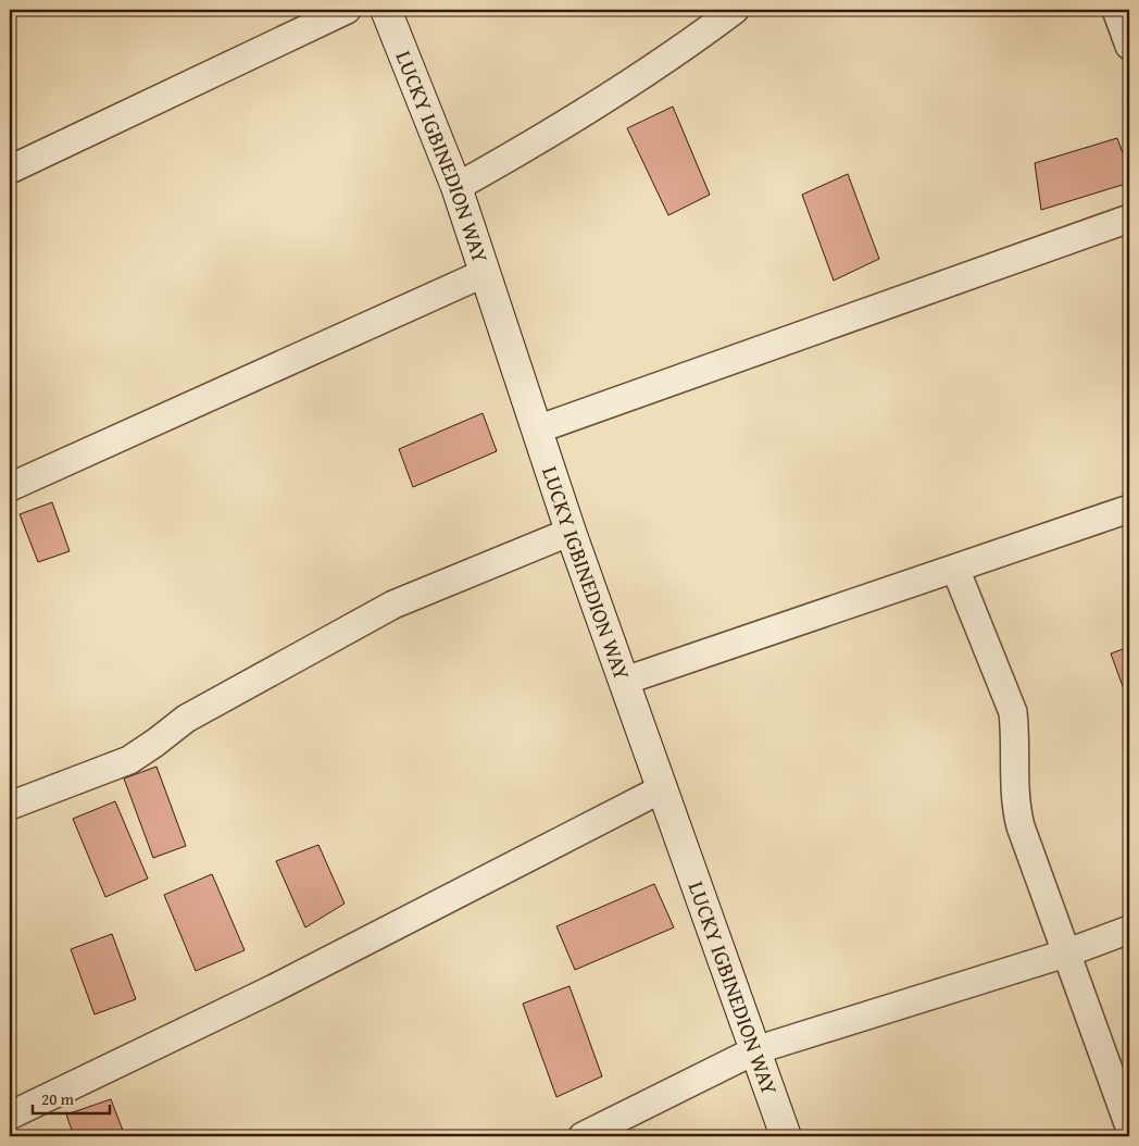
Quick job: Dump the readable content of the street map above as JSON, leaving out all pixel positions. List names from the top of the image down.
{
  "streets": {
    "street": ["LUCKY IGBINEDION WAY"]
  },
  "scale_bar": "20 m"
}
